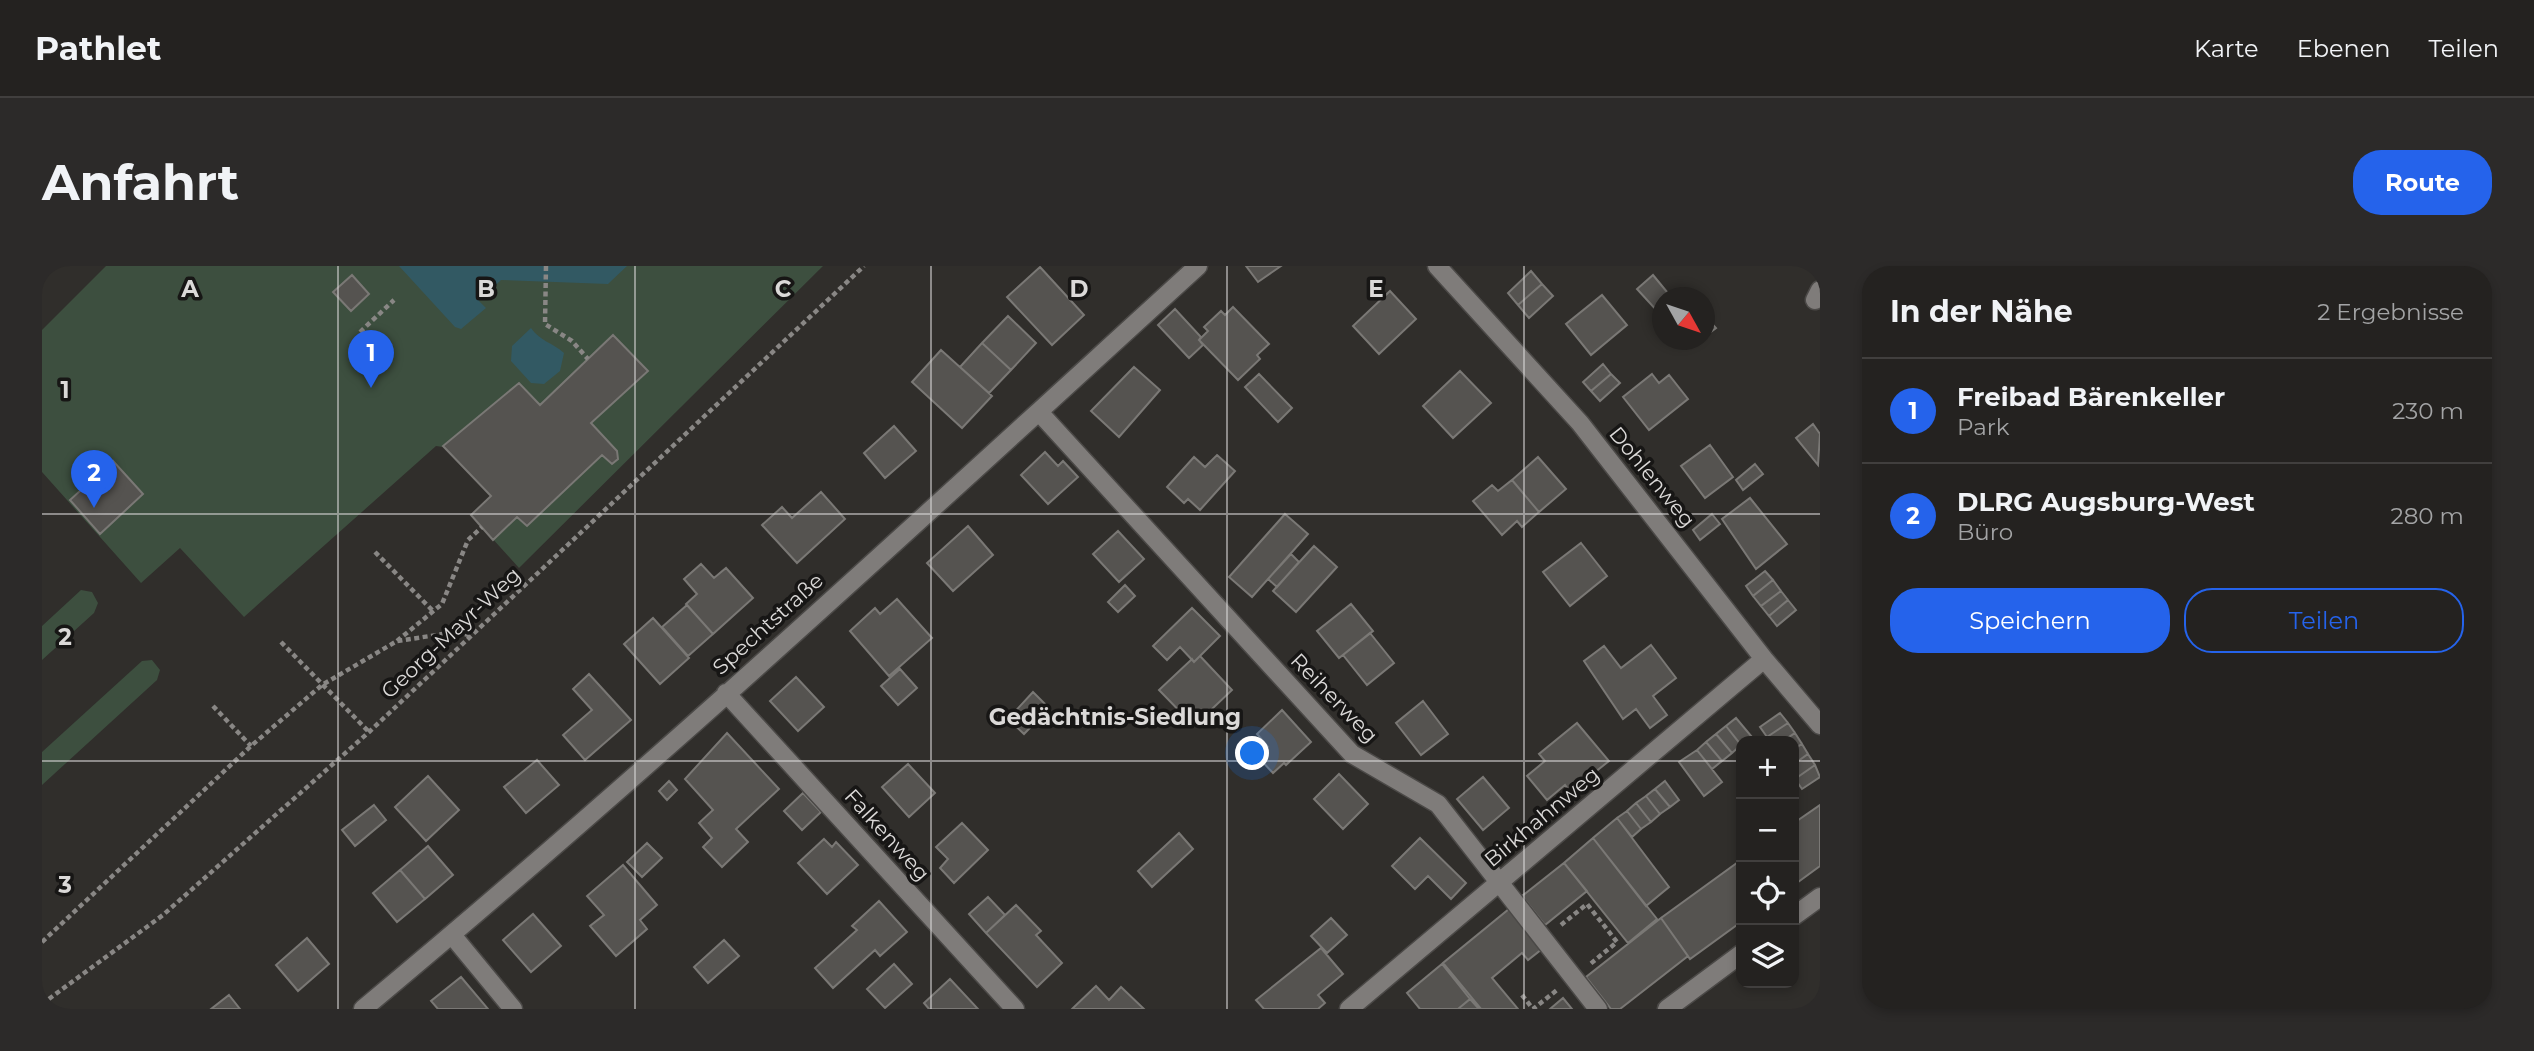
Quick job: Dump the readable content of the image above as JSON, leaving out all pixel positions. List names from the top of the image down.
{
  "streets": {
    "street": [
      "Dohlenweg",
      "Spechtstraße",
      "Reiherweg",
      "Birkhahnweg",
      "Falkenweg"
    ],
    "path": ["Georg-Mayr-Weg"]
  },
  "crossings": [
    ["Dohlenweg", "Birkhahnweg"],
    ["Spechtstraße", "Reiherweg"],
    ["Spechtstraße", "Falkenweg"],
    ["Reiherweg", "Birkhahnweg"]
  ],
  "districts": ["Gedächtnis-Siedlung"],
  "north": "bottom right",
  "page": {
    "header": "Pathlet",
    "nav": ["Karte", "Ebenen", "Teilen"],
    "buttons": [
      "Route",
      ["Speichern", "Teilen"]
    ],
    "title": "Anfahrt",
    "heading": ["In der Nähe", "2 Ergebnisse"],
    "pins": ["1", "2"],
    "list": [
      {
        "mark": "1",
        "name": "Freibad Bärenkeller",
        "note": "Park",
        "value": "230 m"
      },
      {
        "mark": "2",
        "name": "DLRG Augsburg-West",
        "note": "Büro",
        "value": "280 m"
      }
    ],
    "map_buttons": ["+", "−"]
  },
  "grid": {
    "columns": [
      "A",
      "B",
      "C",
      "D",
      "E"
    ],
    "rows": ["1", "2", "3"]
  }
}
